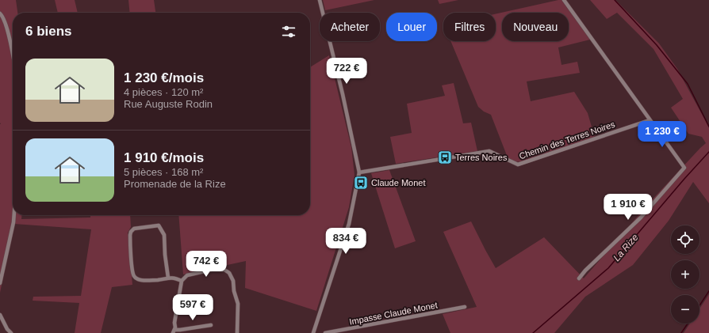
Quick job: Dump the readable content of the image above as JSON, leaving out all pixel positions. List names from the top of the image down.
{
  "streets": {
    "street": ["Chemin des Terres Noires", "Impasse Claude Monet"]
  },
  "water": ["La Rize"],
  "places": {
    "bus stop": ["Terres Noires", "Claude Monet"]
  },
  "page": {
    "chip": [
      "Acheter",
      "Louer",
      "Filtres",
      "Nouveau"
    ],
    "heading": "6 biens",
    "list": [
      {
        "name": "1 230 €/mois",
        "note": "4 pièces · 120 m² · Rue Auguste Rodin"
      },
      {
        "name": "1 910 €/mois",
        "note": "5 pièces · 168 m² · Promenade de la Rize"
      }
    ],
    "price": [
      "722 €",
      "1 230 €",
      "1 910 €",
      "834 €",
      "742 €",
      "597 €"
    ],
    "map_buttons": ["+", "−"]
  }
}
